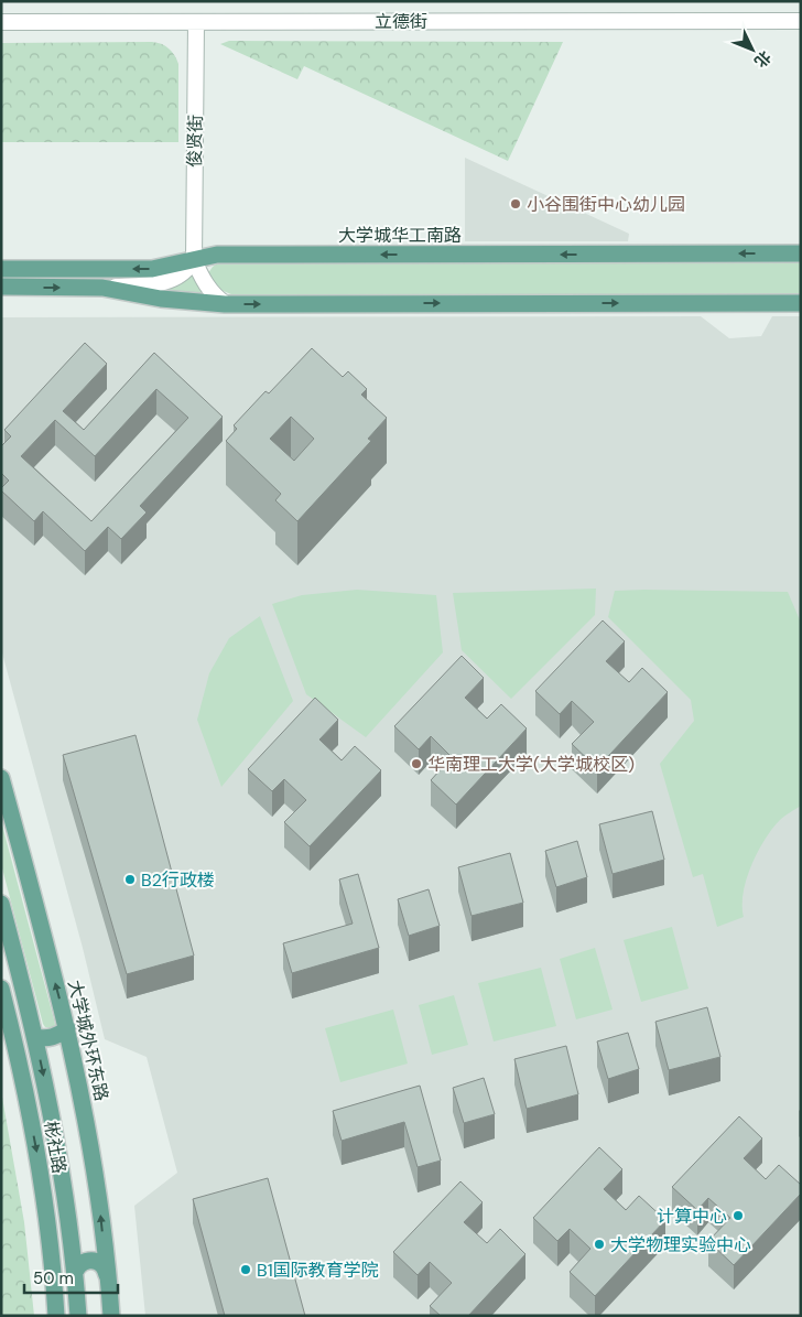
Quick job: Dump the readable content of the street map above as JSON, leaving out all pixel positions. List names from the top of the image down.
{
  "streets": {
    "main road": ["大学城华工南路", "大学城外环东路", "彬社路"],
    "street": ["立德街", "俊贤街"]
  },
  "crossings": [
    ["立德街", "俊贤街"],
    ["俊贤街", "大学城华工南路"]
  ],
  "places": [
    "小谷围街中心幼儿园",
    "华南理工大学(大学城校区)",
    "B2行政楼",
    "计算中心",
    "大学物理实验中心",
    "B1国际教育学院"
  ],
  "scale_bar": "50 m",
  "north": "bottom right"
}
